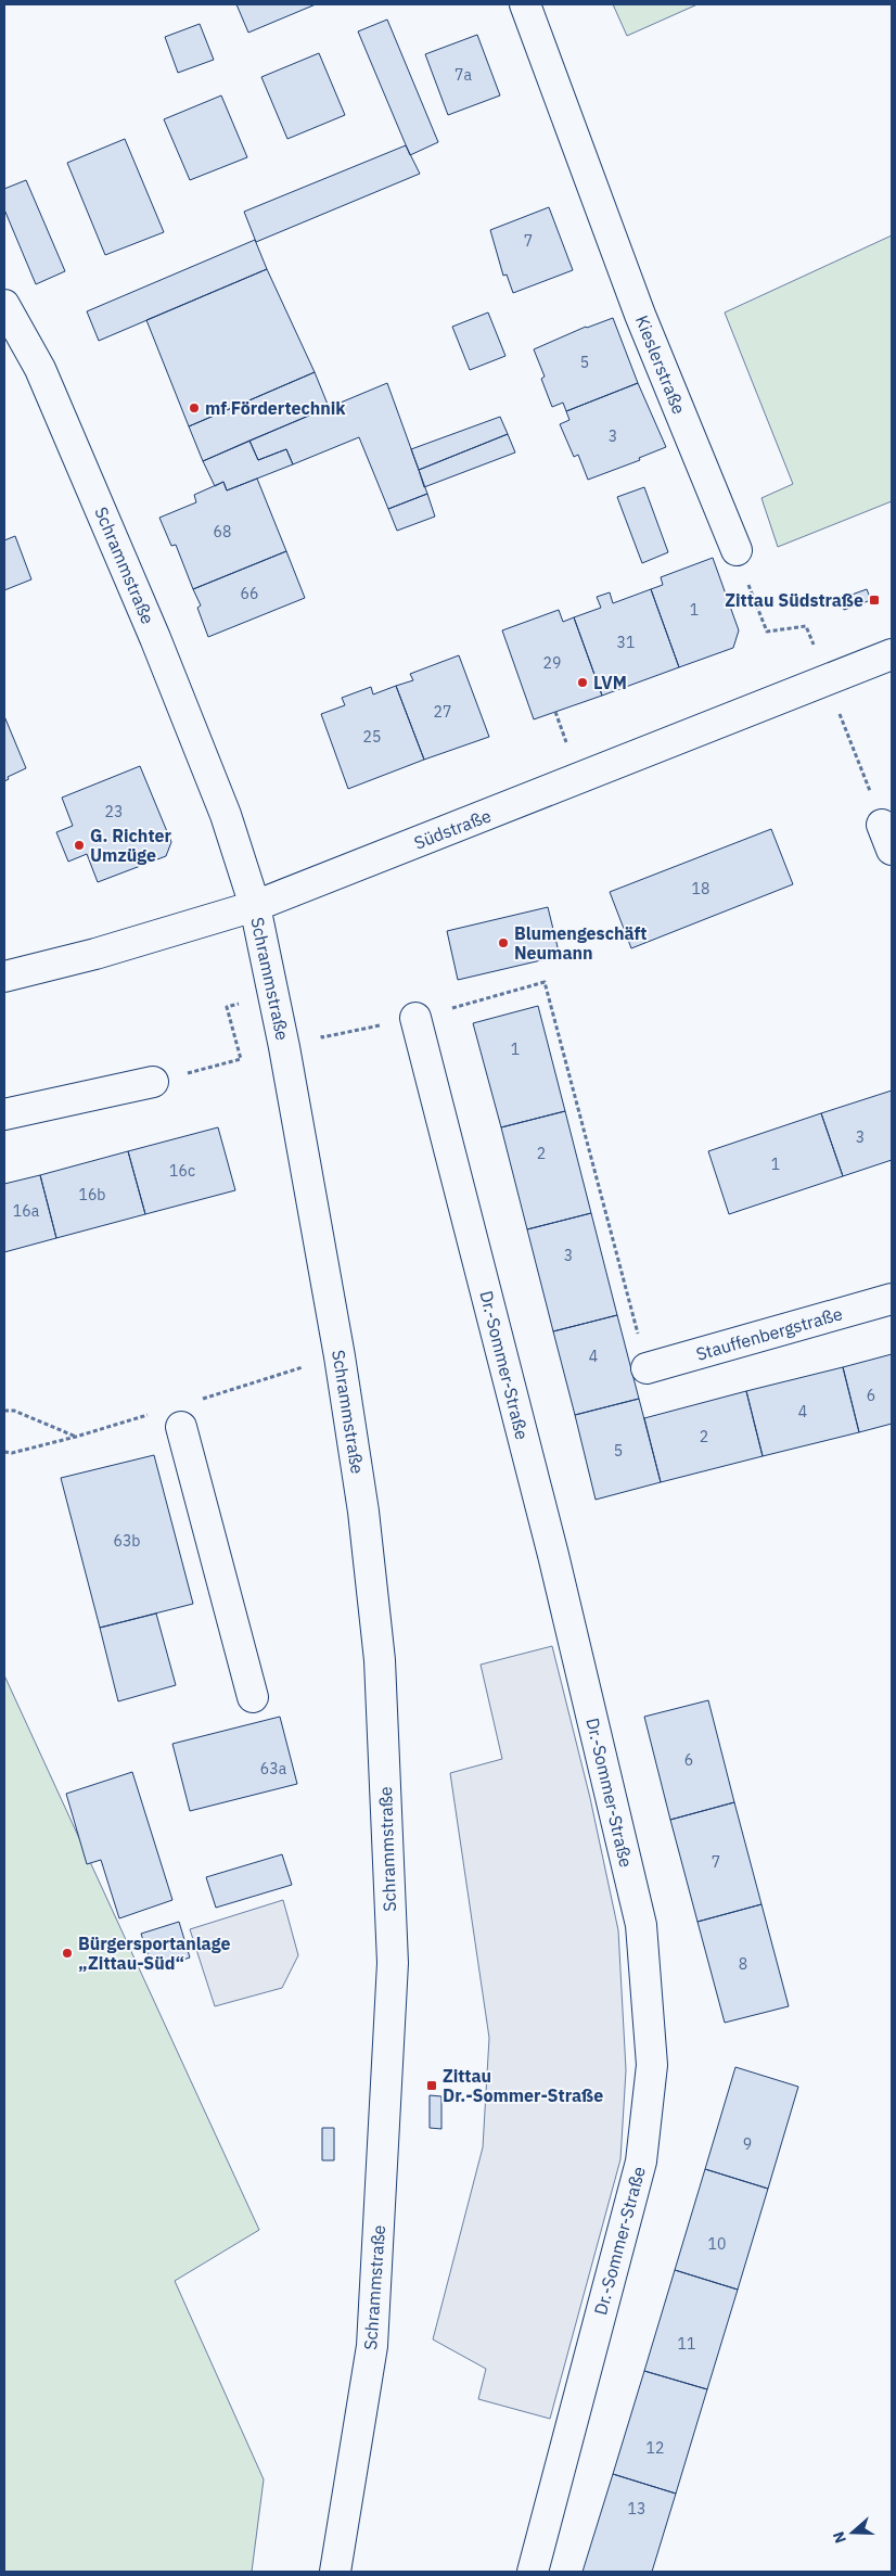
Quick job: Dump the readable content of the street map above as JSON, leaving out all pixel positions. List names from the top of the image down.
{
  "streets": {
    "main road": [
      "Kieslerstraße",
      "Schrammstraße",
      "Südstraße",
      "Stauffenbergstraße",
      "Dr.-Sommer-Straße"
    ]
  },
  "crossings": [
    ["Schrammstraße", "Südstraße"]
  ],
  "places": {
    "other": [
      "mf Fördertechnik",
      "LVM",
      "G. Richter Umzüge",
      "Blumengeschäft Neumann",
      "Bürgersportanlage „Zittau-Süd“"
    ],
    "transit": ["Zittau Südstraße", "Zittau Dr.-Sommer-Straße"]
  },
  "house_numbers": [
    "7a",
    "7",
    "5",
    "3",
    "68",
    "66",
    "1",
    "31",
    "29",
    "27",
    "25",
    "23",
    "18",
    "1",
    "3",
    "2",
    "1",
    "16c",
    "16b",
    "16a",
    "3",
    "4",
    "6",
    "4",
    "2",
    "5",
    "63b",
    "6",
    "63a",
    "7",
    "8",
    "9",
    "10",
    "11",
    "12",
    "13"
  ],
  "north": "left"
}
